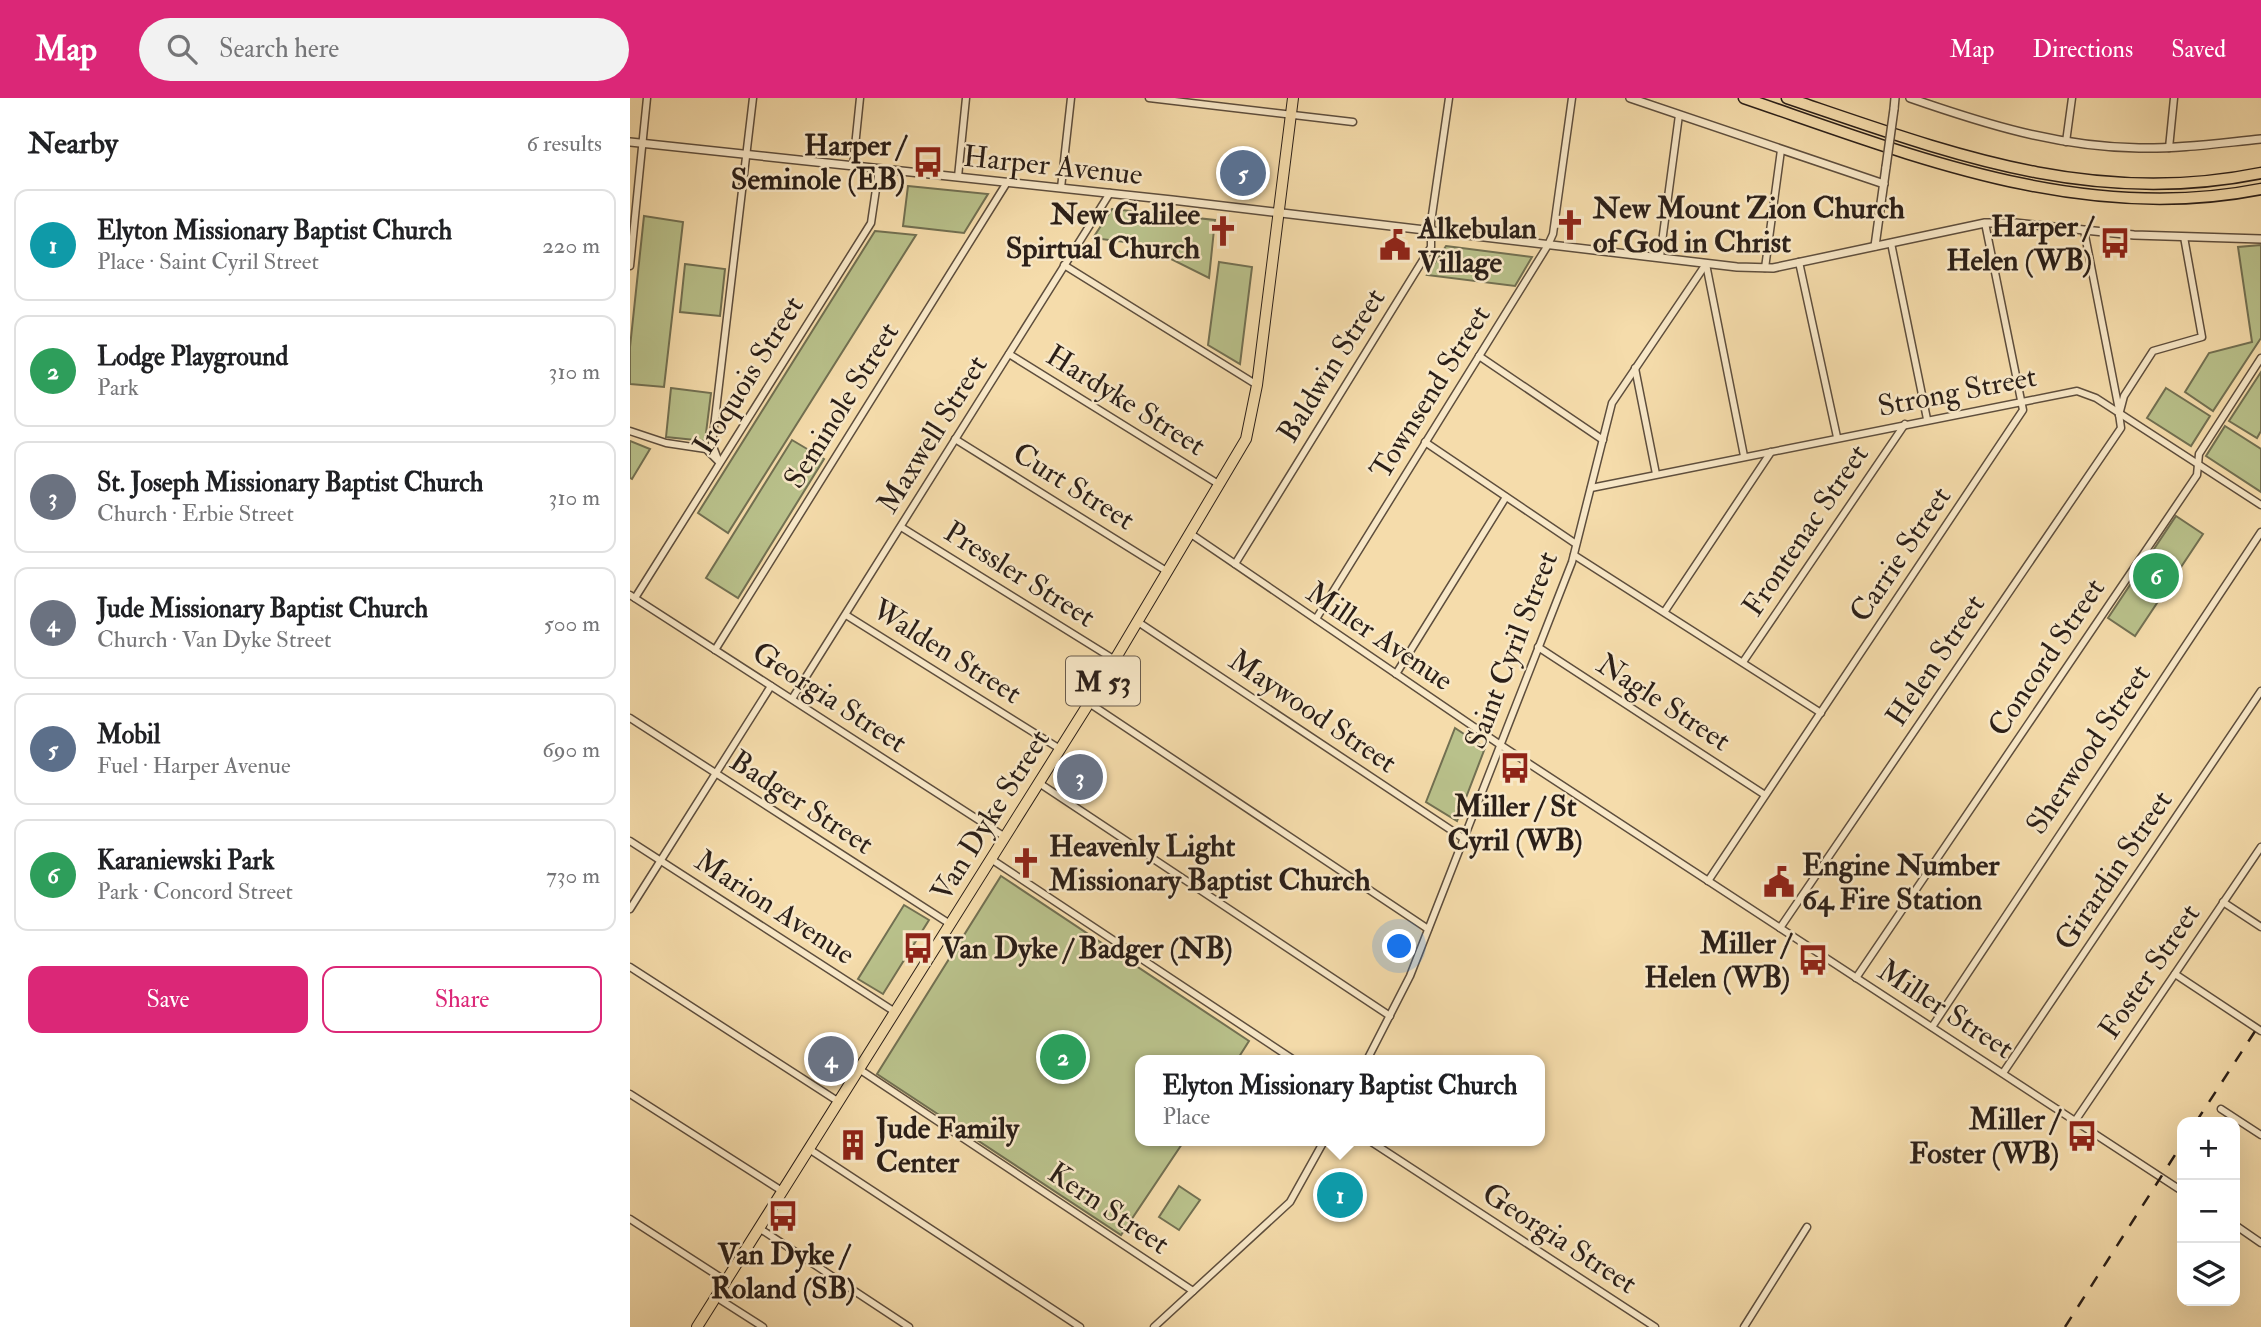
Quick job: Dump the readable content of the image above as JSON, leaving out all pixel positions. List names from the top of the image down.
{
  "streets": {
    "main road": ["M 53", "Van Dyke Street"],
    "street": [
      "Harper Avenue",
      "Baldwin Street",
      "Iroquois Street",
      "Strong Street",
      "Townsend Street",
      "Hardyke Street",
      "Seminole Street",
      "Maxwell Street",
      "Curt Street",
      "Frontenac Street",
      "Carrie Street",
      "Pressler Street",
      "Miller Avenue",
      "Saint Cyril Street",
      "Walden Street",
      "Concord Street",
      "Helen Street",
      "Georgia Street",
      "Nagle Street",
      "Maywood Street",
      "Sherwood Street",
      "Badger Street",
      "Girardin Street",
      "Marion Avenue",
      "Foster Street",
      "Miller Street",
      "Kern Street"
    ]
  },
  "crossings": [
    ["Harper Avenue", "Baldwin Street"],
    ["Harper Avenue", "Iroquois Street"],
    ["Harper Avenue", "Townsend Street"],
    ["Harper Avenue", "Seminole Street"],
    ["Harper Avenue", "Maxwell Street"],
    ["Harper Avenue", "Saint Cyril Street"],
    ["Harper Avenue", "Helen Street"],
    ["Harper Avenue", "Van Dyke Street"],
    ["Baldwin Street", "Miller Avenue"],
    ["Iroquois Street", "Georgia Street"],
    ["Strong Street", "Frontenac Street"],
    ["Strong Street", "Carrie Street"],
    ["Strong Street", "Saint Cyril Street"],
    ["Strong Street", "Concord Street"],
    ["Strong Street", "Helen Street"],
    ["Townsend Street", "Miller Avenue"],
    ["Hardyke Street", "Maxwell Street"],
    ["Hardyke Street", "Van Dyke Street"],
    ["Seminole Street", "Georgia Street"],
    ["Maxwell Street", "Curt Street"],
    ["Maxwell Street", "Pressler Street"],
    ["Maxwell Street", "Walden Street"],
    ["Maxwell Street", "Georgia Street"],
    ["Curt Street", "Van Dyke Street"],
    ["Carrie Street", "Nagle Street"],
    ["Carrie Street", "Miller Street"],
    ["Pressler Street", "Van Dyke Street"],
    ["Miller Avenue", "Saint Cyril Street"],
    ["Miller Avenue", "Van Dyke Street"],
    ["Miller Avenue", "Miller Street"],
    ["Saint Cyril Street", "Nagle Street"],
    ["Saint Cyril Street", "Maywood Street"],
    ["Walden Street", "Van Dyke Street"],
    ["Concord Street", "Miller Street"],
    ["Helen Street", "Miller Street"],
    ["Georgia Street", "Van Dyke Street"],
    ["Maywood Street", "Van Dyke Street"],
    ["Sherwood Street", "Miller Street"],
    ["Badger Street", "Van Dyke Street"],
    ["Van Dyke Street", "Marion Avenue"],
    ["Van Dyke Street", "Kern Street"],
    ["Girardin Street", "Miller Street"],
    ["Foster Street", "Miller Street"]
  ],
  "places": {
    "bus stop": [
      "Harper / Seminole (EB)",
      "Harper / Helen (WB)",
      "Miller / St Cyril (WB)",
      "Van Dyke / Badger (NB)",
      "Miller / Helen (WB)",
      "Miller / Foster (WB)",
      "Van Dyke / Roland (SB)"
    ],
    "church": ["New Mount Zion Church of God in Christ", "New Galilee Spirtual Church", "Heavenly Light Missionary Baptist Church"],
    "public building": ["Alkebulan Village", "Engine Number 64 Fire Station"],
    "building": ["Jude Family Center"]
  },
  "page": {
    "header": "Map",
    "search": "Search here",
    "nav": ["Map", "Directions", "Saved"],
    "heading": ["Nearby", "6 results"],
    "pins": [
      "5",
      "6",
      "3",
      "2",
      "4",
      "1"
    ],
    "list": [
      {
        "mark": "1",
        "name": "Elyton Missionary Baptist Church",
        "note": "Place · Saint Cyril Street",
        "value": "220 m"
      },
      {
        "mark": "2",
        "name": "Lodge Playground",
        "note": "Park",
        "value": "310 m"
      },
      {
        "mark": "3",
        "name": "St. Joseph Missionary Baptist Church",
        "note": "Church · Erbie Street",
        "value": "310 m"
      },
      {
        "mark": "4",
        "name": "Jude Missionary Baptist Church",
        "note": "Church · Van Dyke Street",
        "value": "500 m"
      },
      {
        "mark": "5",
        "name": "Mobil",
        "note": "Fuel · Harper Avenue",
        "value": "690 m"
      },
      {
        "mark": "6",
        "name": "Karaniewski Park",
        "note": "Park · Concord Street",
        "value": "730 m"
      }
    ],
    "buttons": ["Save", "Share"],
    "popup": ["Elyton Missionary Baptist Church", "Place"],
    "map_buttons": ["+", "−"]
  }
}
